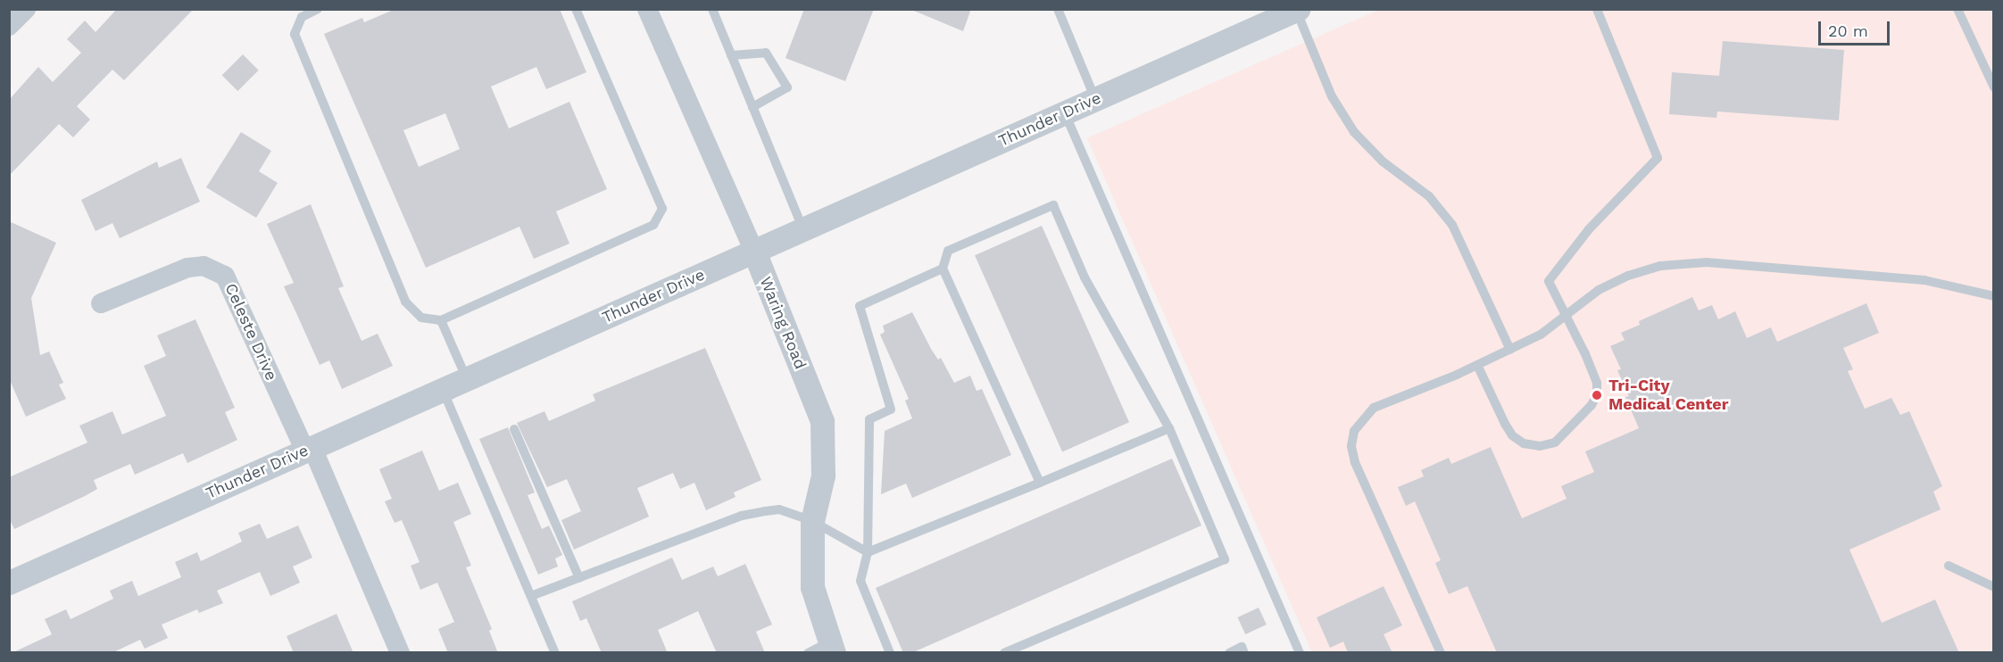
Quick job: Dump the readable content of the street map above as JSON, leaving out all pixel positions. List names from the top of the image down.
{
  "streets": {
    "street": ["Thunder Drive", "Waring Road", "Celeste Drive"]
  },
  "crossings": [
    ["Thunder Drive", "Waring Road"],
    ["Thunder Drive", "Celeste Drive"]
  ],
  "places": ["Tri-City Medical Center"],
  "scale_bar": "20 m"
}
